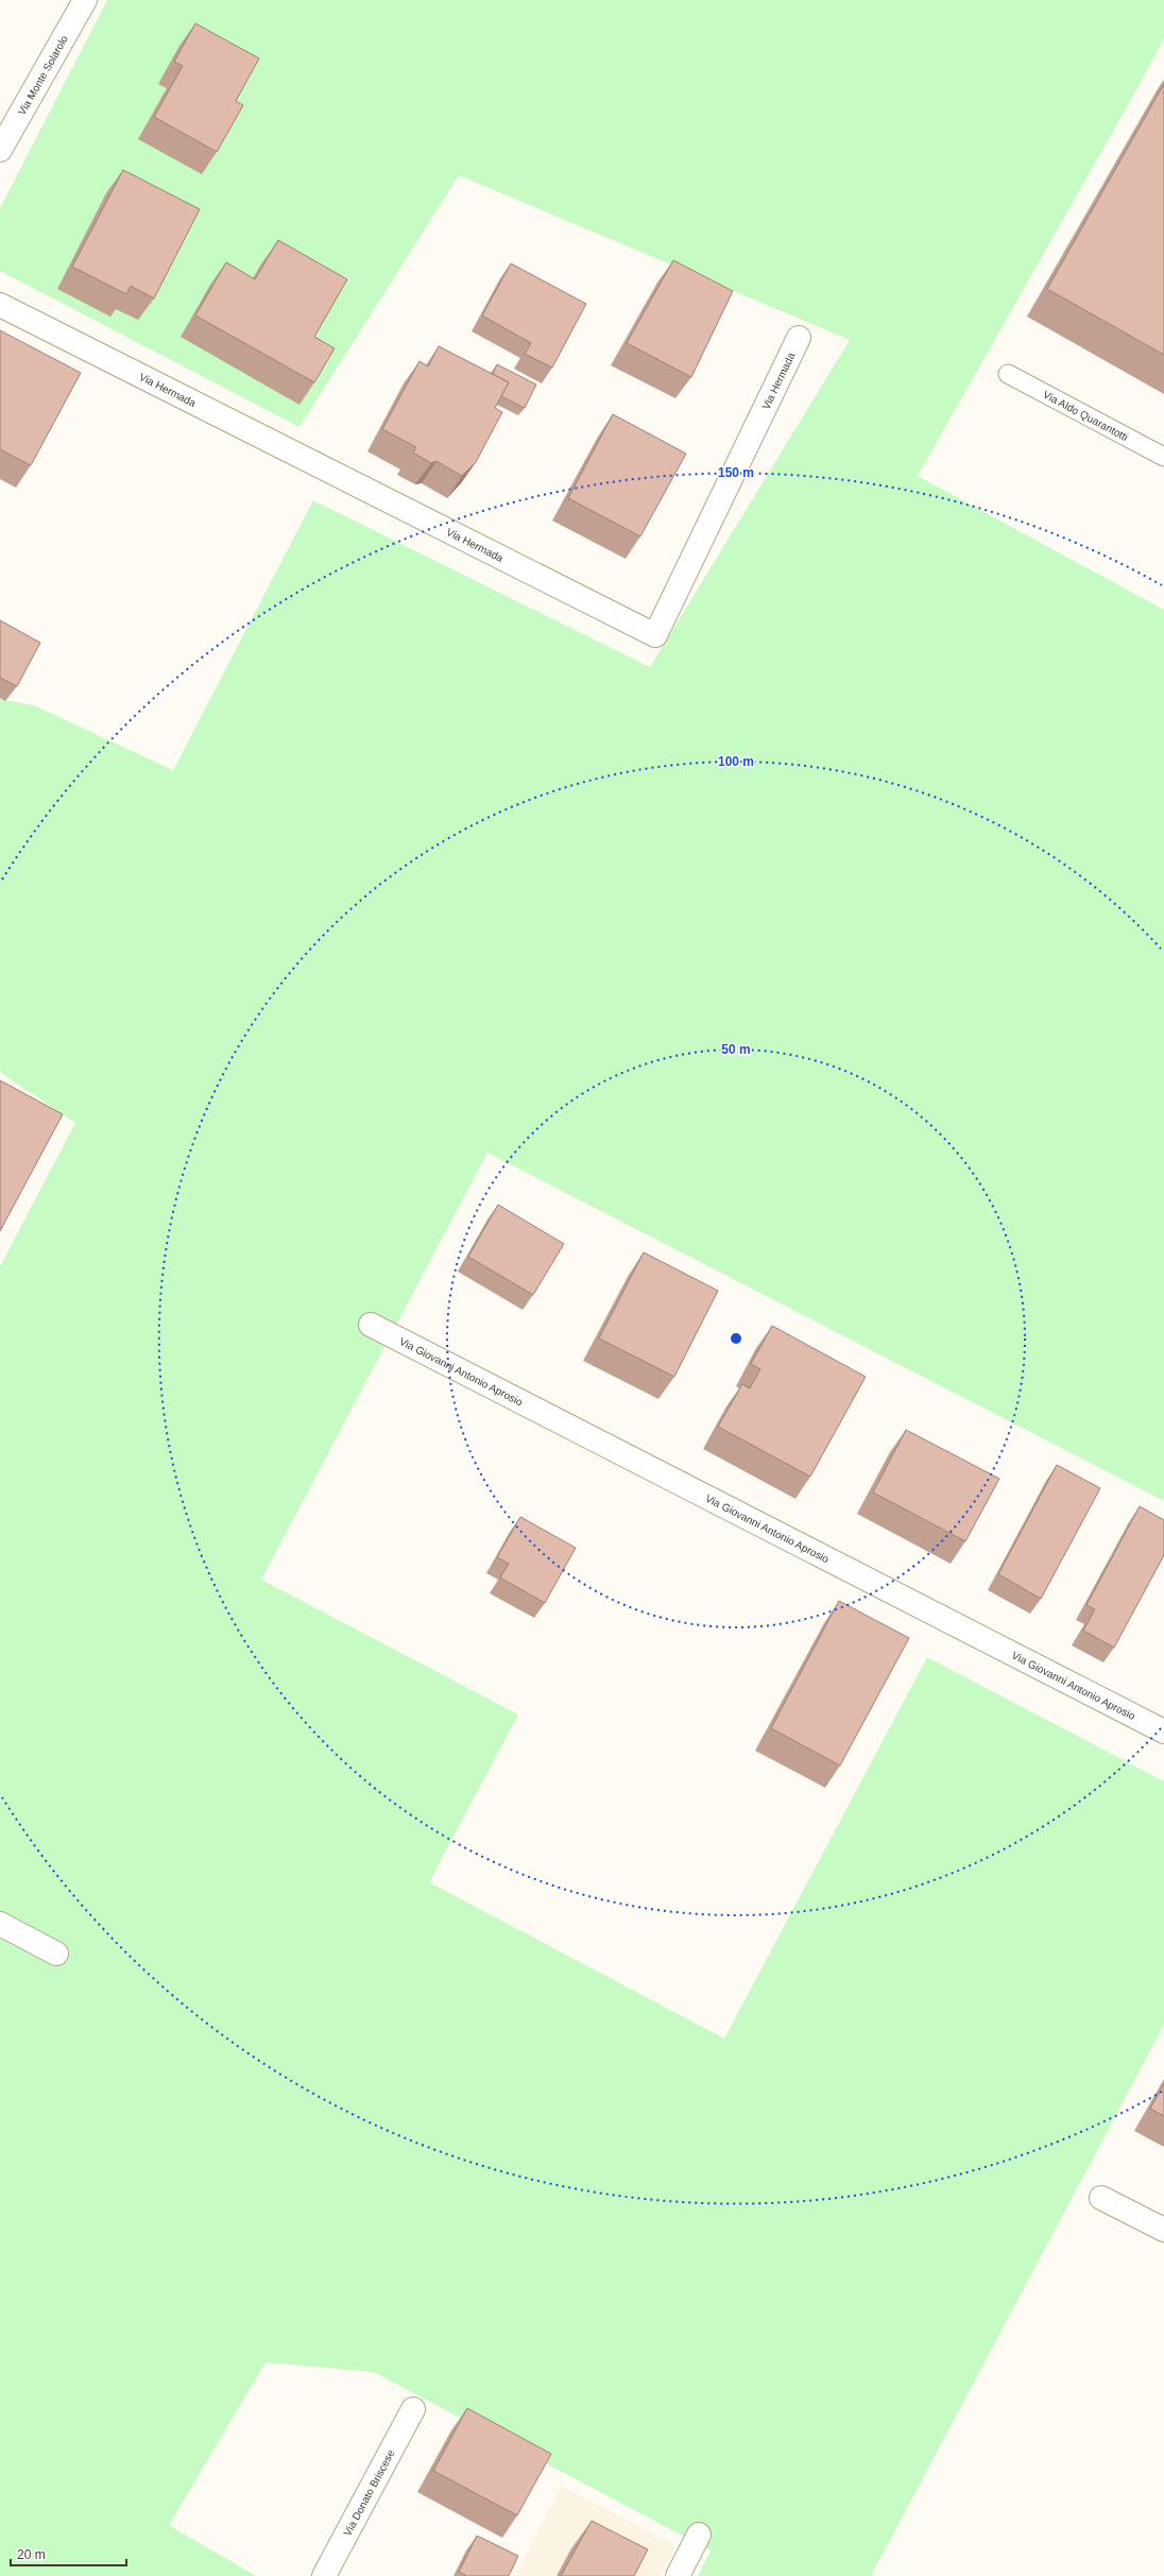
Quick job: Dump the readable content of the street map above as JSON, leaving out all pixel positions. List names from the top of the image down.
{
  "streets": {
    "street": [
      "Via Monte Solarolo",
      "Via Hermada",
      "Via Giovanni Antonio Aprosio",
      "Via Donato Briscese"
    ],
    "lane": ["Via Aldo Quarantotti"]
  },
  "scale_bar": "20 m",
  "rings": ["150 m", "100 m", "50 m"]
}
